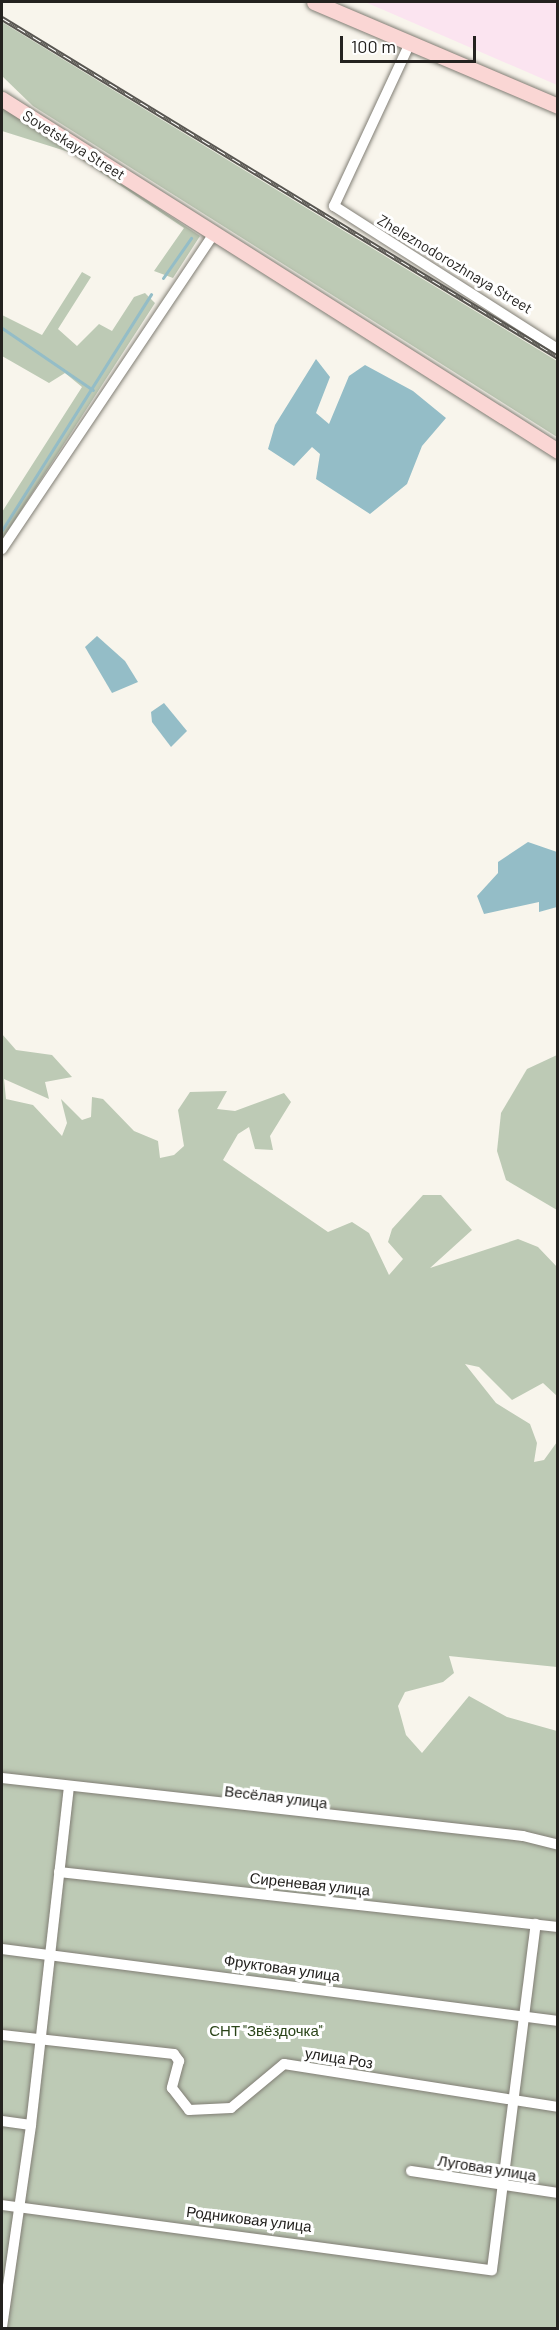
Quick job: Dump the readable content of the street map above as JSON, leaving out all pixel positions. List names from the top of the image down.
{
  "streets": {
    "main road": ["Sovetskaya Street"],
    "street": [
      "Zheleznodorozhnaya Street",
      "Весёлая улица",
      "Сиреневая улица",
      "Фруктовая улица",
      "улица Роз",
      "Луговая улица",
      "Родниковая улица"
    ]
  },
  "crossings": [
    ["Луговая улица", "Родниковая улица"]
  ],
  "parks": ["СНТ \"Звёздочка\""],
  "scale_bar": "100 m"
}
